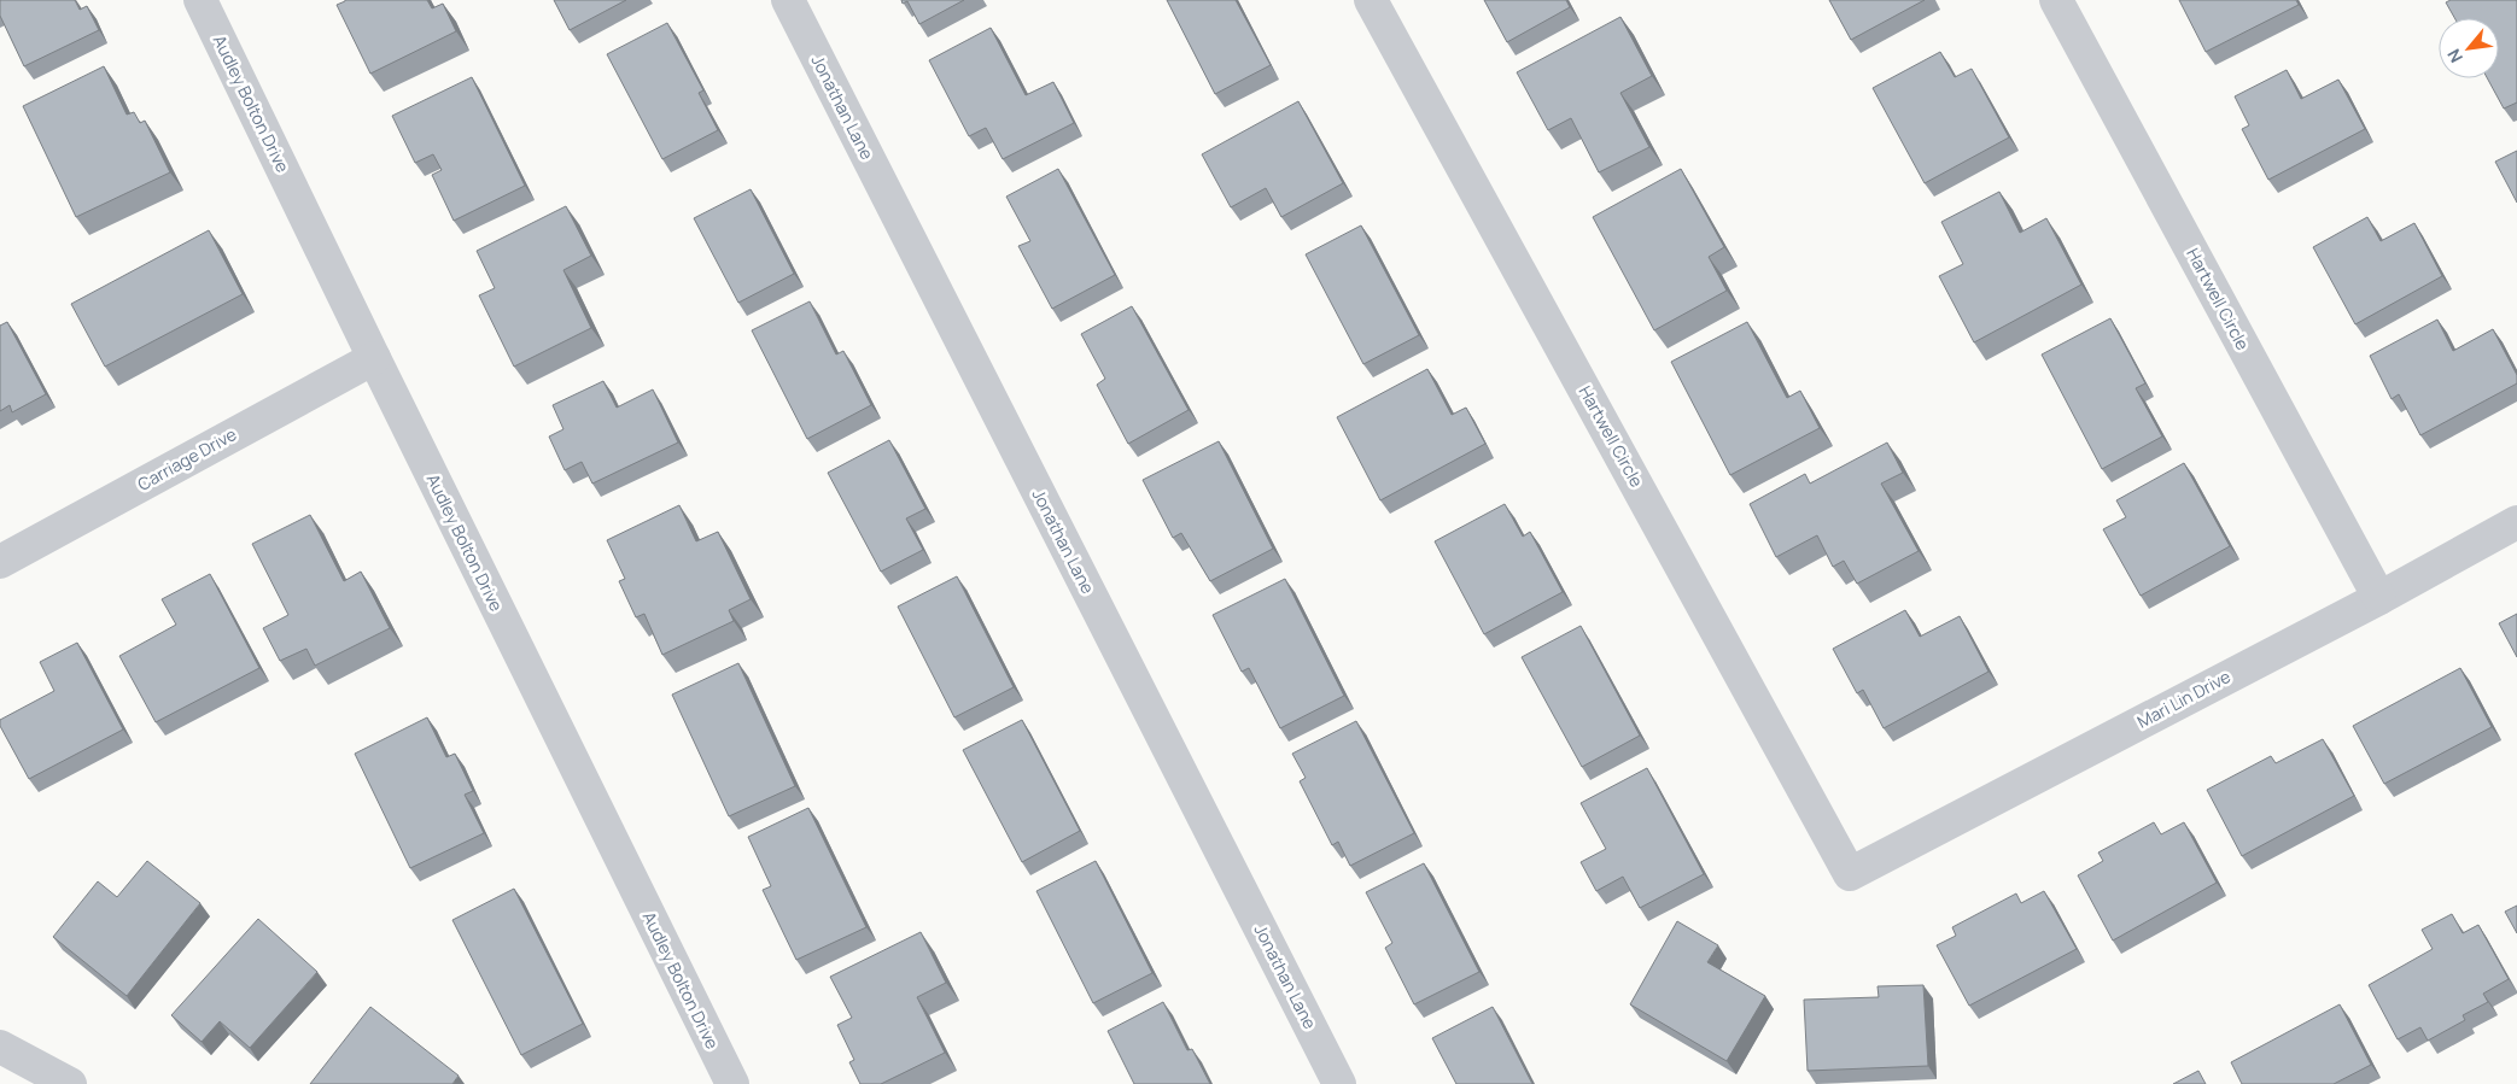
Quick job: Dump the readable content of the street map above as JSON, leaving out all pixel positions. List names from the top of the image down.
{
  "streets": {
    "street": [
      "Audley Bolton Drive",
      "Jonathan Lane",
      "Hartwell Circle",
      "Carriage Drive",
      "Mari Lin Drive"
    ]
  },
  "crossings": [
    ["Audley Bolton Drive", "Carriage Drive"],
    ["Hartwell Circle", "Mari Lin Drive"]
  ],
  "north": "bottom left"
}
